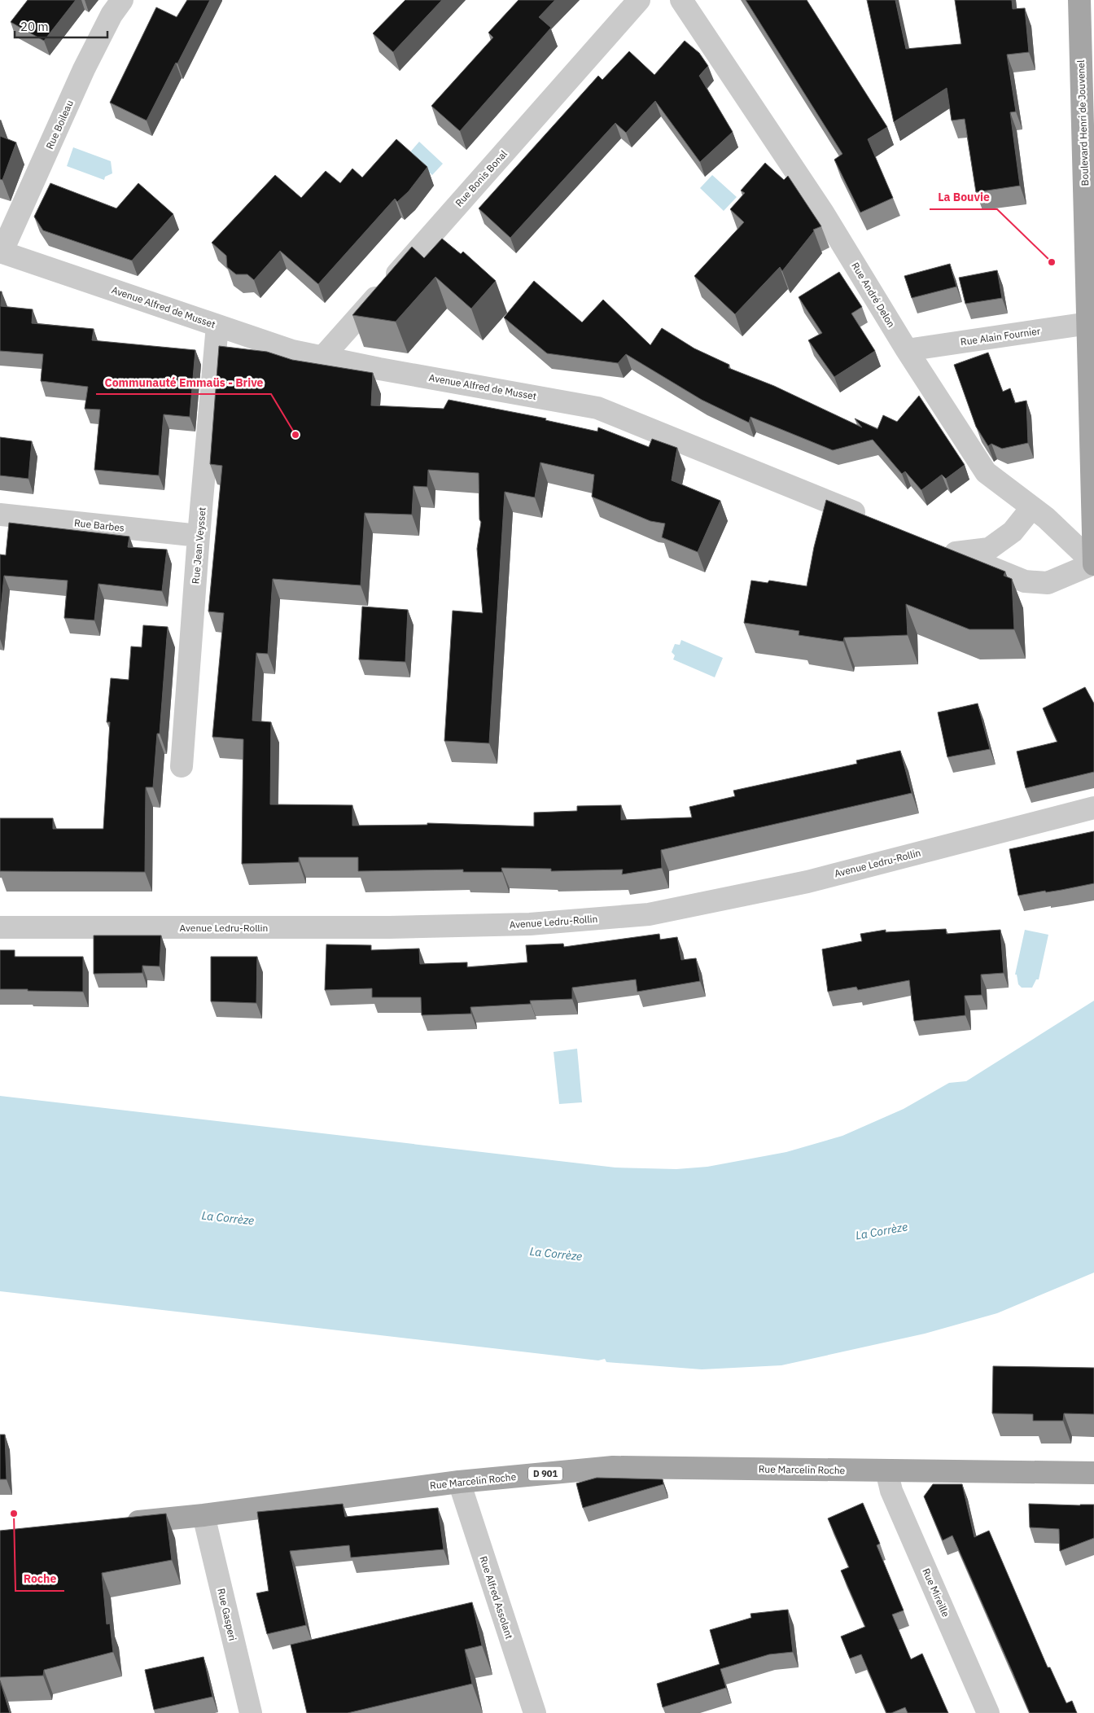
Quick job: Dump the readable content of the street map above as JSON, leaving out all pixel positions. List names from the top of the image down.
{
  "streets": {
    "main road": ["Boulevard Henri de Jouvenel", "Rue Marcelin Roche", "D 901"],
    "street": [
      "Rue Boileau",
      "Rue Bonis Bonal",
      "Rue André Delon",
      "Avenue Alfred de Musset",
      "Rue Alain Fournier",
      "Rue Barbes",
      "Rue Jean Veysset",
      "Avenue Ledru-Rollin",
      "Rue Mireille",
      "Rue Alfred Assolant",
      "Rue Gasperi"
    ]
  },
  "crossings": [
    ["Boulevard Henri de Jouvenel", "Rue André Delon"],
    ["Boulevard Henri de Jouvenel", "Rue Alain Fournier"],
    ["Rue Boileau", "Avenue Alfred de Musset"],
    ["Rue Bonis Bonal", "Avenue Alfred de Musset"],
    ["Rue André Delon", "Rue Alain Fournier"],
    ["Avenue Alfred de Musset", "Rue Jean Veysset"],
    ["Rue Barbes", "Rue Jean Veysset"],
    ["Rue Marcelin Roche", "Rue Mireille"],
    ["Rue Marcelin Roche", "Rue Alfred Assolant"],
    ["Rue Marcelin Roche", "Rue Gasperi"]
  ],
  "water": ["La Corrèze"],
  "places": ["La Bouvie", "Communauté Emmaüs - Brive", "Roche"],
  "scale_bar": "20 m"
}
